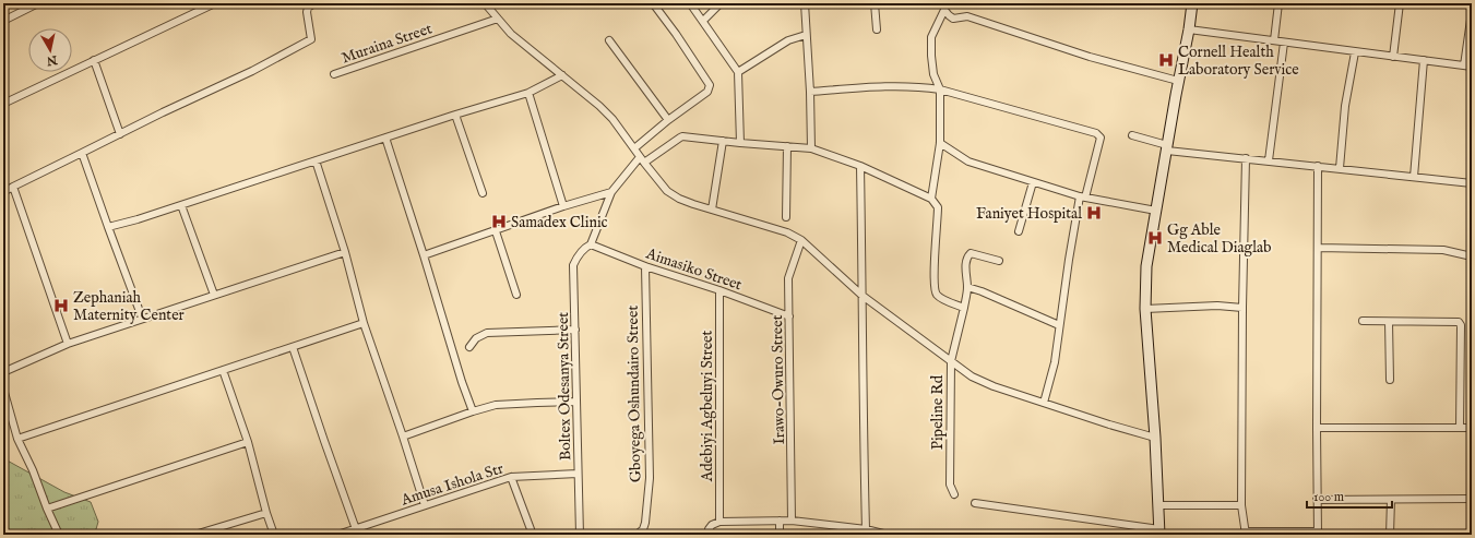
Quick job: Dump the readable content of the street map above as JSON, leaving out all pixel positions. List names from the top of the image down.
{
  "streets": {
    "street": [
      "Muraina Street",
      "Aimasiko Street",
      "Irawo-Owuro Street",
      "Boltex Odesanya Street",
      "Gboyega Oshundairo Street",
      "Adebiyi Agbeluyi Street",
      "Pipeline Rd",
      "Amusa Ishola Str"
    ]
  },
  "crossings": [
    ["Aimasiko Street", "Irawo-Owuro Street"],
    ["Aimasiko Street", "Boltex Odesanya Street"],
    ["Aimasiko Street", "Gboyega Oshundairo Street"],
    ["Aimasiko Street", "Adebiyi Agbeluyi Street"],
    ["Boltex Odesanya Street", "Amusa Ishola Str"]
  ],
  "places": {
    "hospital": [
      "Cornell Health Laboratory Service",
      "Faniyet Hospital",
      "Samadex Clinic",
      "Gg Able Medical Diaglab",
      "Zephaniah Maternity Center"
    ]
  },
  "scale_bar": "100 m",
  "north": "bottom"
}
